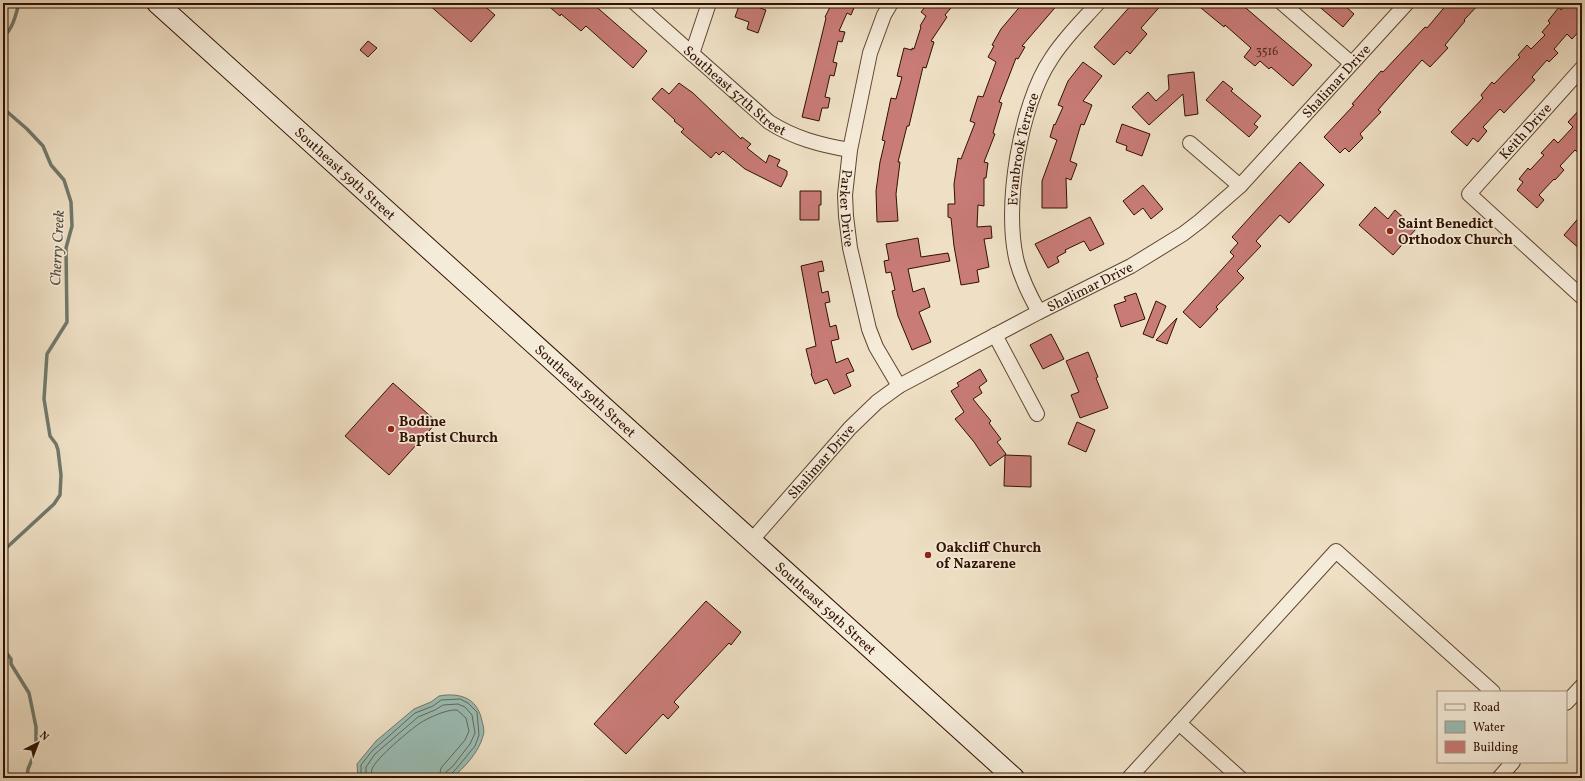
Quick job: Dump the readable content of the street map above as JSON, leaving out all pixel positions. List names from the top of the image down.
{
  "streets": {
    "main road": ["Southeast 59th Street"],
    "street": [
      "Shalimar Drive",
      "Southeast 57th Street",
      "Keith Drive",
      "Evanbrook Terrace",
      "Parker Drive"
    ]
  },
  "crossings": [
    ["Shalimar Drive", "Evanbrook Terrace"],
    ["Shalimar Drive", "Southeast 59th Street"],
    ["Shalimar Drive", "Parker Drive"],
    ["Southeast 57th Street", "Parker Drive"]
  ],
  "water": ["Cherry Creek"],
  "places": ["Saint Benedict Orthodox Church", "Bodine Baptist Church", "Oakcliff Church of Nazarene"],
  "house_numbers": ["3516"],
  "legend": ["Road", "Water", "Building"],
  "north": "top right"
}
